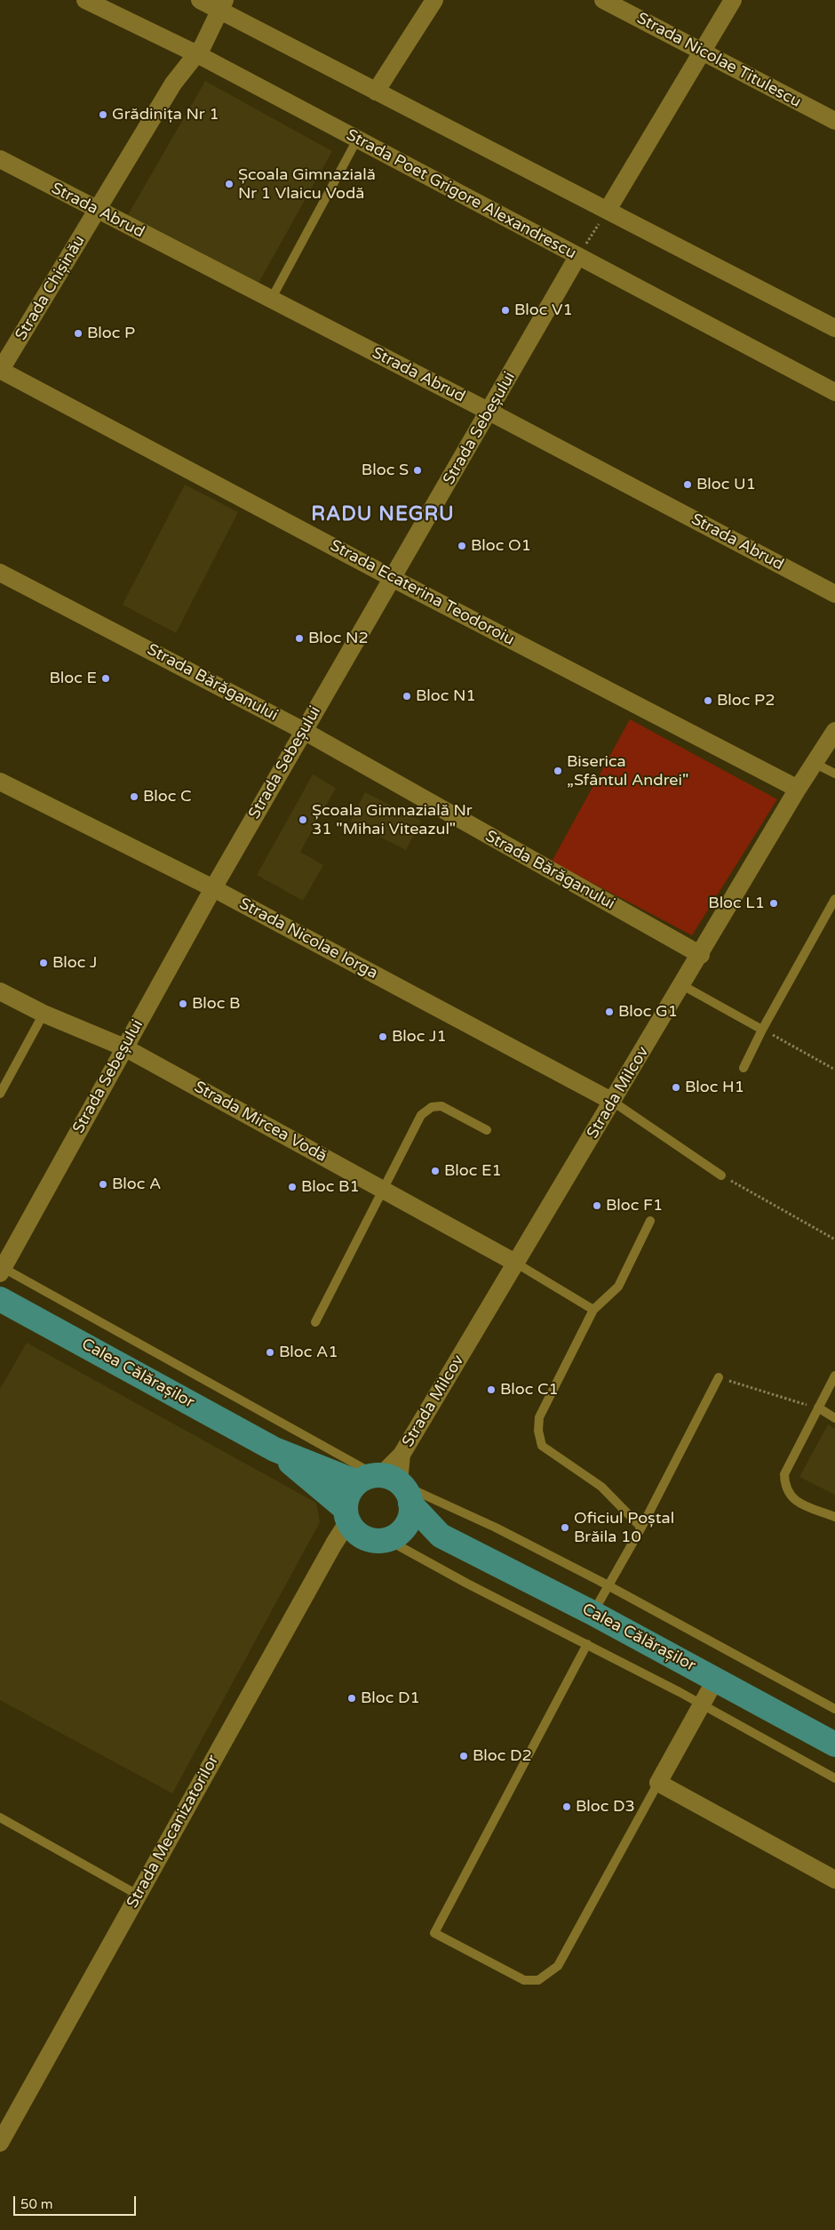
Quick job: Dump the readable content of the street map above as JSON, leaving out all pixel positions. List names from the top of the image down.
{
  "streets": {
    "main road": ["Calea Călărașilor"],
    "street": [
      "Strada Nicolae Titulescu",
      "Strada Poet Grigore Alexandrescu",
      "Strada Abrud",
      "Strada Chișinău",
      "Strada Sebeșului",
      "Strada Ecaterina Teodoroiu",
      "Strada Bărăganului",
      "Strada Nicolae Iorga",
      "Strada Milcov",
      "Strada Mircea Vodă",
      "Strada Mecanizatorilor"
    ]
  },
  "crossings": [
    ["Strada Poet Grigore Alexandrescu", "Strada Chișinău"],
    ["Strada Poet Grigore Alexandrescu", "Strada Sebeșului"],
    ["Strada Abrud", "Strada Chișinău"],
    ["Strada Abrud", "Strada Sebeșului"],
    ["Strada Chișinău", "Strada Ecaterina Teodoroiu"],
    ["Strada Sebeșului", "Strada Ecaterina Teodoroiu"],
    ["Strada Sebeșului", "Strada Bărăganului"],
    ["Strada Sebeșului", "Strada Nicolae Iorga"],
    ["Strada Sebeșului", "Strada Mircea Vodă"],
    ["Strada Ecaterina Teodoroiu", "Strada Milcov"],
    ["Strada Bărăganului", "Strada Milcov"],
    ["Strada Nicolae Iorga", "Strada Milcov"],
    ["Strada Milcov", "Strada Mircea Vodă"],
    ["Strada Milcov", "Calea Călărașilor"],
    ["Strada Milcov", "Strada Mecanizatorilor"],
    ["Calea Călărașilor", "Strada Mecanizatorilor"]
  ],
  "districts": ["RADU NEGRU"],
  "places": [
    "Grădinița Nr 1",
    "Școala Gimnazială Nr 1 Vlaicu Vodă",
    "Bloc V1",
    "Bloc P",
    "Bloc S",
    "Bloc U1",
    "Bloc O1",
    "Bloc N2",
    "Bloc E",
    "Bloc N1",
    "Bloc P2",
    "Biserica „Sfântul Andrei\"",
    "Bloc C",
    "Școala Gimnazială Nr 31 \"Mihai Viteazul\"",
    "Bloc L1",
    "Bloc J",
    "Bloc B",
    "Bloc G1",
    "Bloc J1",
    "Bloc H1",
    "Bloc E1",
    "Bloc A",
    "Bloc B1",
    "Bloc F1",
    "Bloc A1",
    "Bloc C1",
    "Oficiul Poștal Brăila 10",
    "Bloc D1",
    "Bloc D2",
    "Bloc D3"
  ],
  "scale_bar": "50 m"
}
